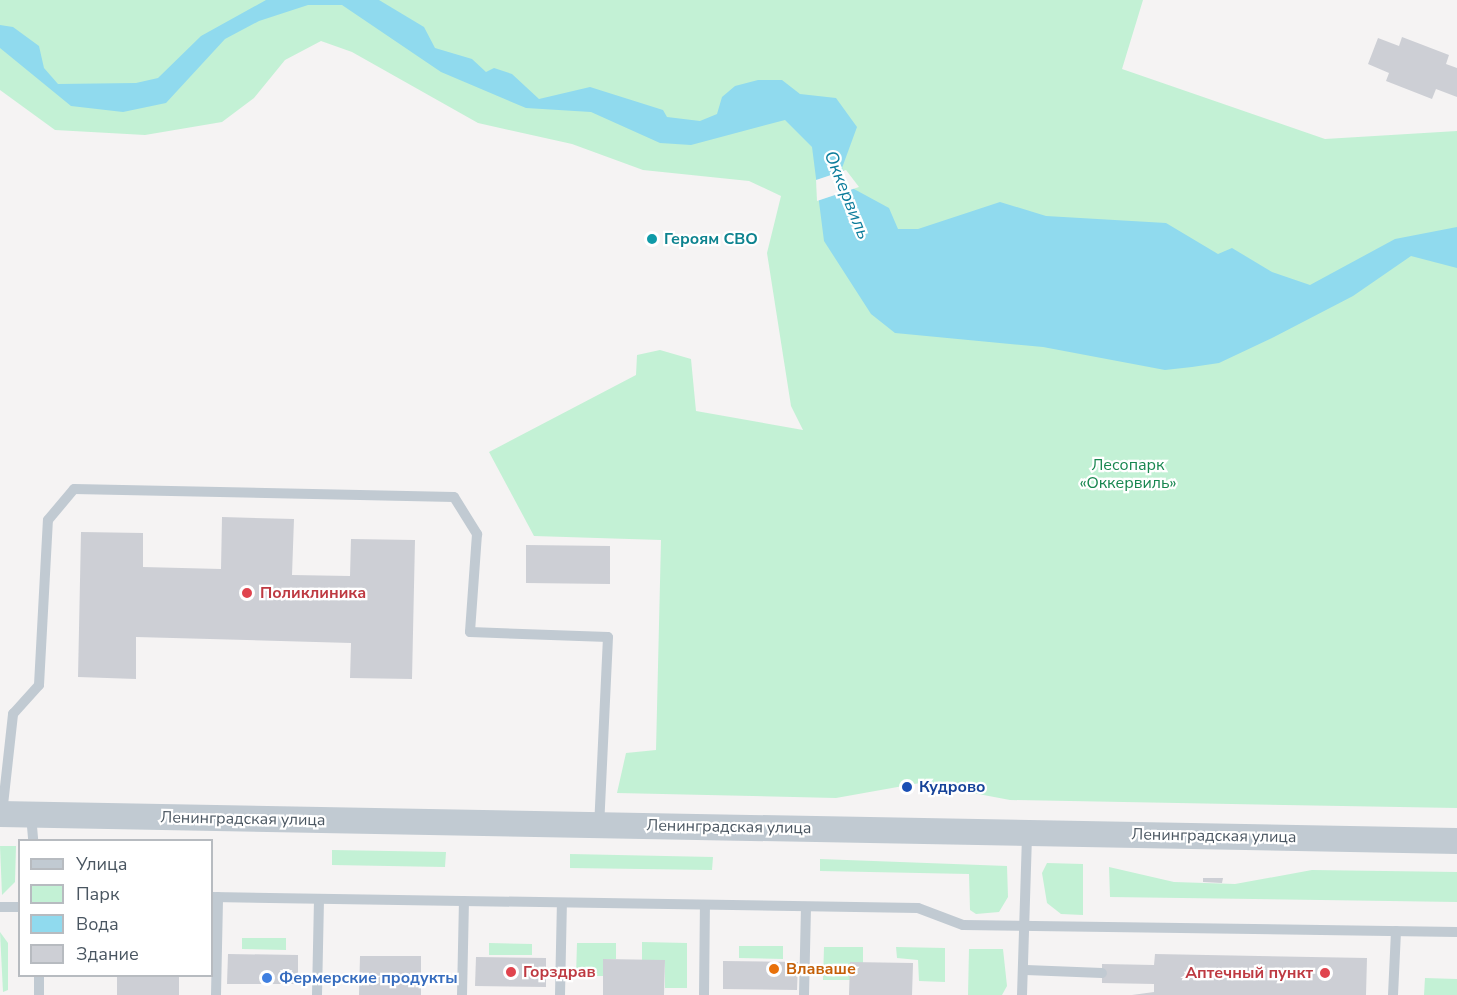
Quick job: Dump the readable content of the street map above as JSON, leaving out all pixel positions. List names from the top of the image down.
{
  "streets": {
    "street": ["Ленинградская улица"]
  },
  "water": ["Оккервиль"],
  "parks": ["Лесопарк «Оккервиль»"],
  "places": [
    "Героям СВО",
    "Поликлиника",
    "Кудрово",
    "Влаваше",
    "Горздрав",
    "Аптечный пункт",
    "Фермерские продукты"
  ],
  "legend": [
    "Улица",
    "Парк",
    "Вода",
    "Здание"
  ]
}
